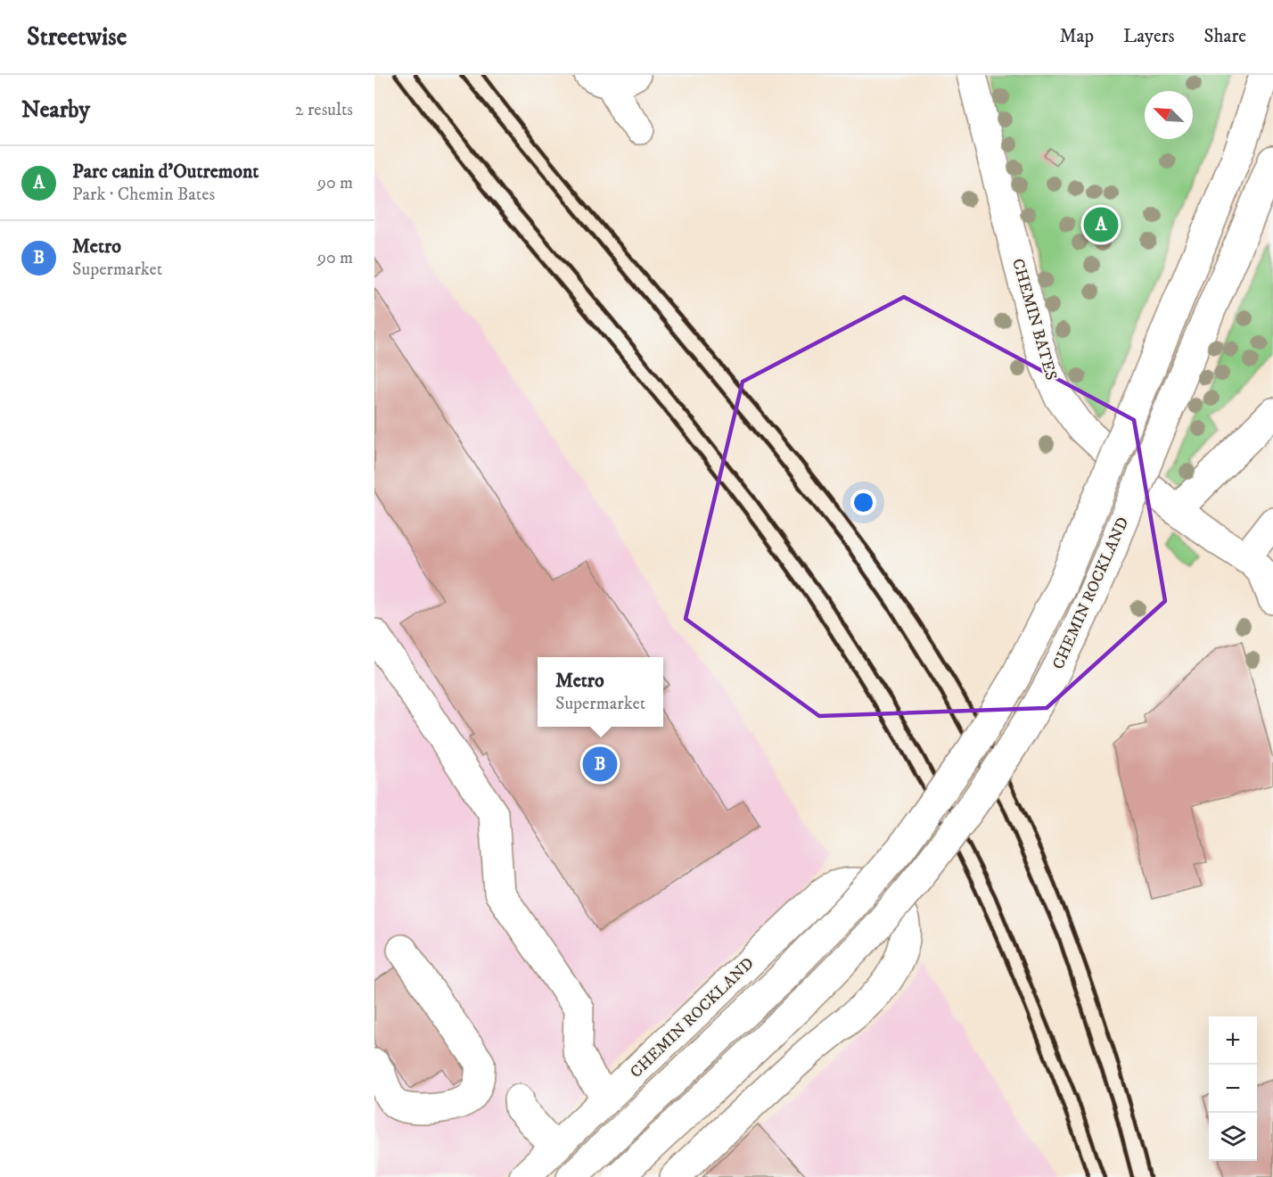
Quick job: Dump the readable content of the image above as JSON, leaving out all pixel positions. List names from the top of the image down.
{
  "streets": {
    "street": ["CHEMIN BATES", "CHEMIN ROCKLAND"]
  },
  "north": "top left",
  "page": {
    "header": "Streetwise",
    "nav": ["Map", "Layers", "Share"],
    "heading": ["Nearby", "2 results"],
    "list": [
      {
        "mark": "A",
        "name": "Parc canin d'Outremont",
        "note": "Park · Chemin Bates",
        "value": "90 m"
      },
      {
        "mark": "B",
        "name": "Metro",
        "note": "Supermarket",
        "value": "90 m"
      }
    ],
    "pins": ["A", "B"],
    "popup": ["Metro", "Supermarket"],
    "map_buttons": ["+", "−"]
  }
}
